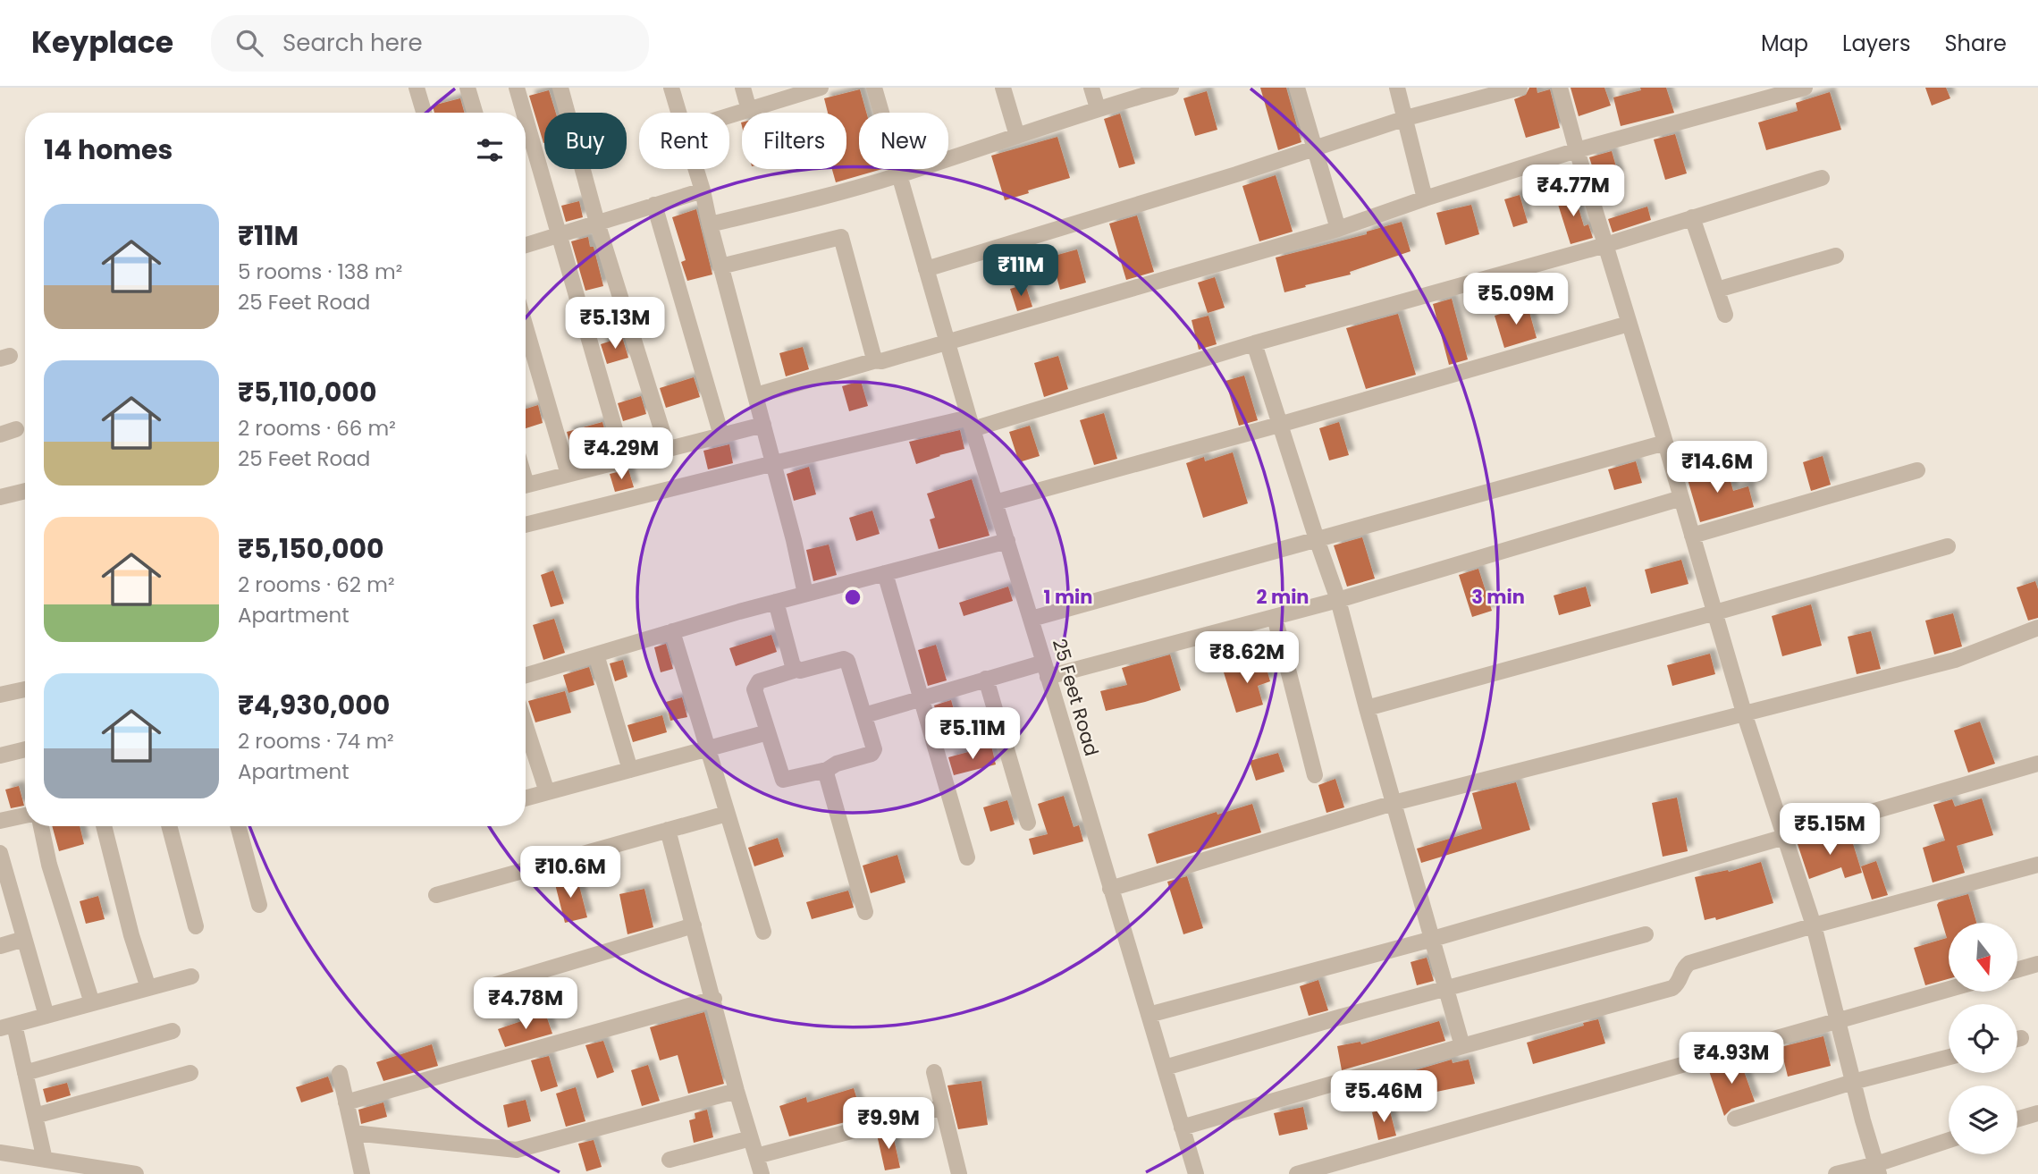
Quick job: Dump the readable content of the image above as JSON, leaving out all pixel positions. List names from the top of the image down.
{
  "streets": {
    "street": ["25 Feet Road"]
  },
  "north": "bottom",
  "page": {
    "header": "Keyplace",
    "search": "Search here",
    "nav": ["Map", "Layers", "Share"],
    "chip": [
      "Buy",
      "Rent",
      "Filters",
      "New"
    ],
    "heading": "14 homes",
    "price": [
      "₹4.77M",
      "₹11M",
      "₹5.09M",
      "₹5.13M",
      "₹4.29M",
      "₹14.6M",
      "₹8.62M",
      "₹5.11M",
      "₹5.15M",
      "₹10.6M",
      "₹4.78M",
      "₹4.93M",
      "₹5.46M",
      "₹9.9M"
    ],
    "list": [
      {
        "name": "₹11M",
        "note": "5 rooms · 138 m² · 25 Feet Road"
      },
      {
        "name": "₹5,110,000",
        "note": "2 rooms · 66 m² · 25 Feet Road"
      },
      {
        "name": "₹5,150,000",
        "note": "2 rooms · 62 m² · Apartment"
      },
      {
        "name": "₹4,930,000",
        "note": "2 rooms · 74 m² · Apartment"
      }
    ]
  },
  "rings": ["1 min", "2 min", "3 min"]
}
